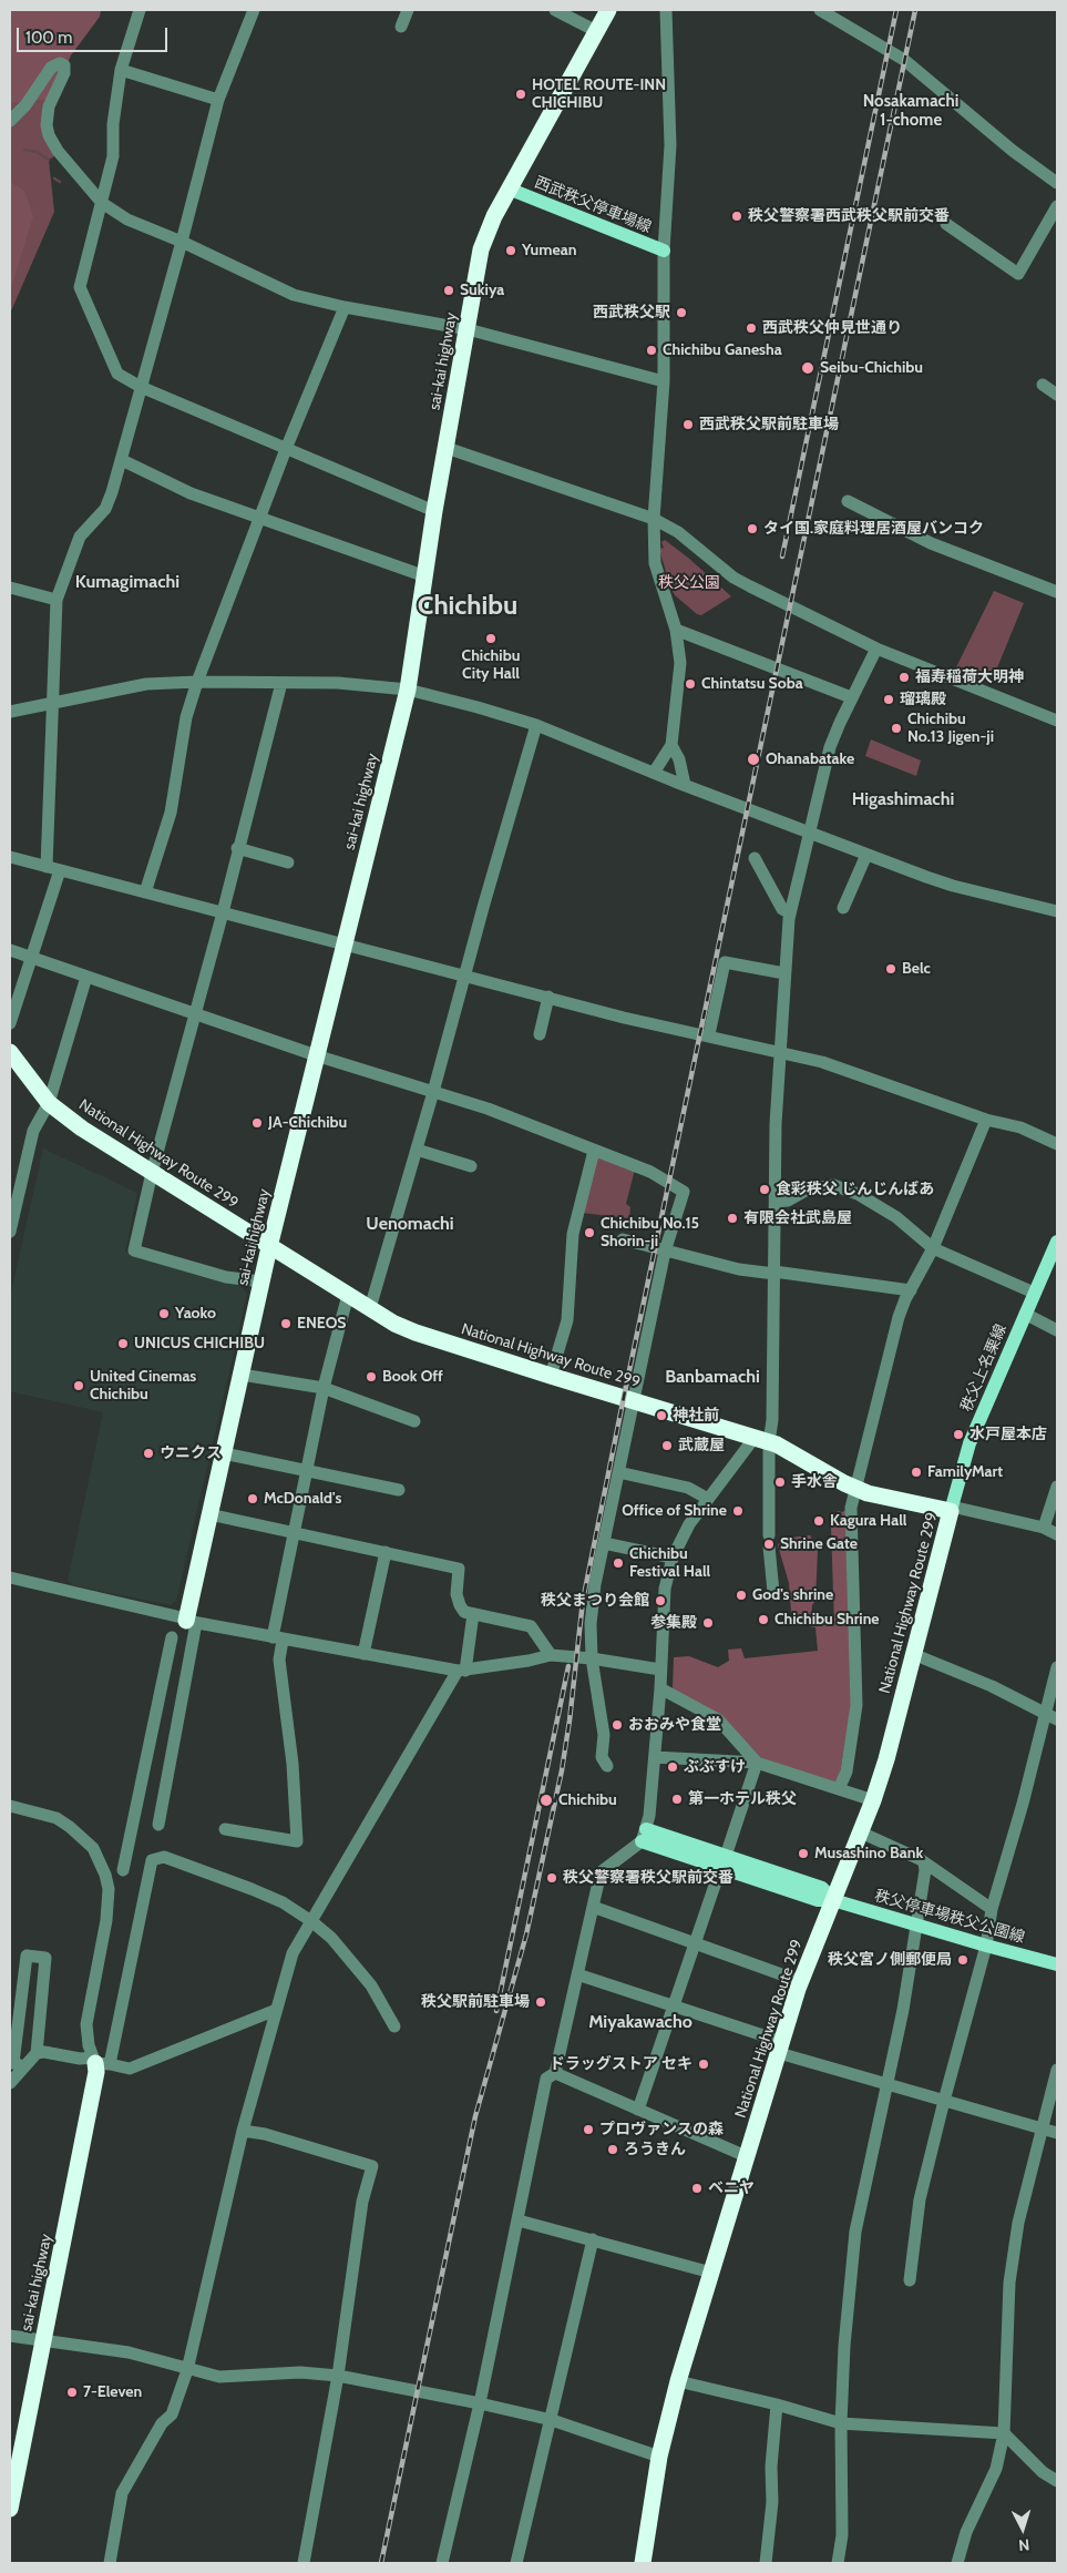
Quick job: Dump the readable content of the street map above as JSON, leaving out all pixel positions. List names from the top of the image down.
{
  "streets": {
    "highway": ["sai-kai highway", "National Highway Route 299"],
    "main road": ["西武秩父停車場線", "秩父上名栗線", "秩父停車場秩父公園線"]
  },
  "crossings": [
    ["西武秩父停車場線", "sai-kai highway"],
    ["sai-kai highway", "National Highway Route 299"],
    ["National Highway Route 299", "秩父上名栗線"],
    ["National Highway Route 299", "秩父停車場秩父公園線"]
  ],
  "districts": [
    "Nosakamachi 1-chome",
    "Kumagimachi",
    "Chichibu",
    "Higashimachi",
    "Uenomachi",
    "Banbamachi",
    "Miyakawacho"
  ],
  "parks": ["秩父公園"],
  "places": [
    "HOTEL ROUTE-INN CHICHIBU",
    "秩父警察署西武秩父駅前交番",
    "Yumean",
    "Sukiya",
    "西武秩父駅",
    "西武秩父仲見世通り",
    "Chichibu Ganesha",
    "Seibu-Chichibu",
    "西武秩父駅前駐車場",
    "タイ国.家庭料理居酒屋バンコク",
    "Chichibu City Hall",
    "福寿稲荷大明神",
    "Chintatsu Soba",
    "瑠璃殿",
    "Chichibu No.13 Jigen-ji",
    "Ohanabatake",
    "Belc",
    "JA-Chichibu",
    "食彩秩父 じんじんばあ",
    "有限会社武島屋",
    "Chichibu No.15 Shorin-ji",
    "Yaoko",
    "ENEOS",
    "UNICUS CHICHIBU",
    "Book Off",
    "United Cinemas Chichibu",
    "神社前",
    "水戸屋本店",
    "武蔵屋",
    "ウニクス",
    "FamilyMart",
    "手水舎",
    "McDonald's",
    "Office of Shrine",
    "Kagura Hall",
    "Shrine Gate",
    "Chichibu Festival Hall",
    "God's shrine",
    "秩父まつり会館",
    "Chichibu Shrine",
    "参集殿",
    "おおみや食堂",
    "ぶぶすけ",
    "第一ホテル秩父",
    "Chichibu",
    "Musashino Bank",
    "秩父警察署秩父駅前交番",
    "秩父宮ノ側郵便局",
    "秩父駅前駐車場",
    "ドラッグストア セキ",
    "プロヴァンスの森",
    "ろうきん",
    "ベニヤ",
    "7-Eleven"
  ],
  "scale_bar": "100 m",
  "north": "bottom"
}
